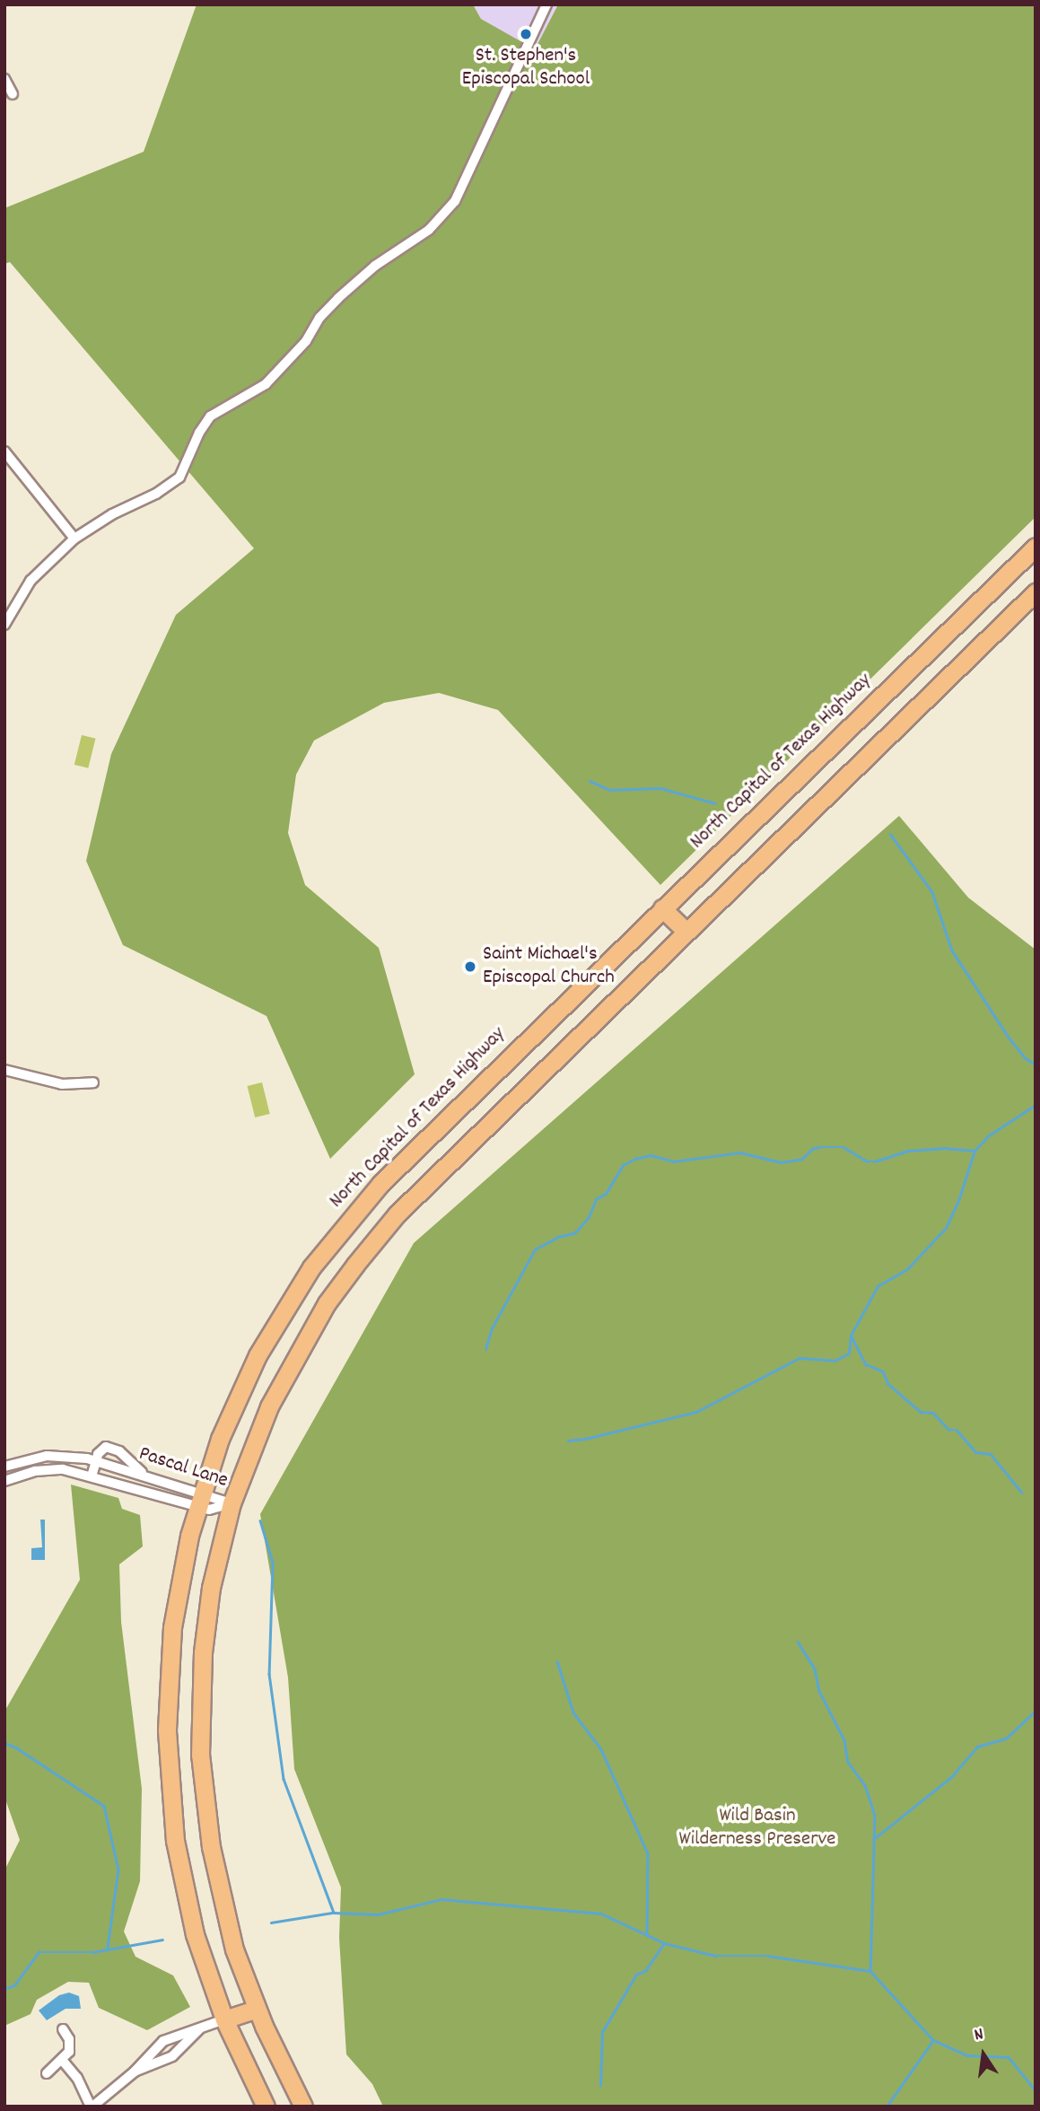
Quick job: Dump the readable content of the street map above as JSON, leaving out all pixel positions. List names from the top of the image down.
{
  "streets": {
    "highway": ["North Capital of Texas Highway"],
    "street": ["Pascal Lane"]
  },
  "crossings": [
    ["North Capital of Texas Highway", "Pascal Lane"]
  ],
  "parks": ["Wild Basin Wilderness Preserve"],
  "places": ["St. Stephen's Episcopal School", "Saint Michael's Episcopal Church"],
  "north": "top"
}
